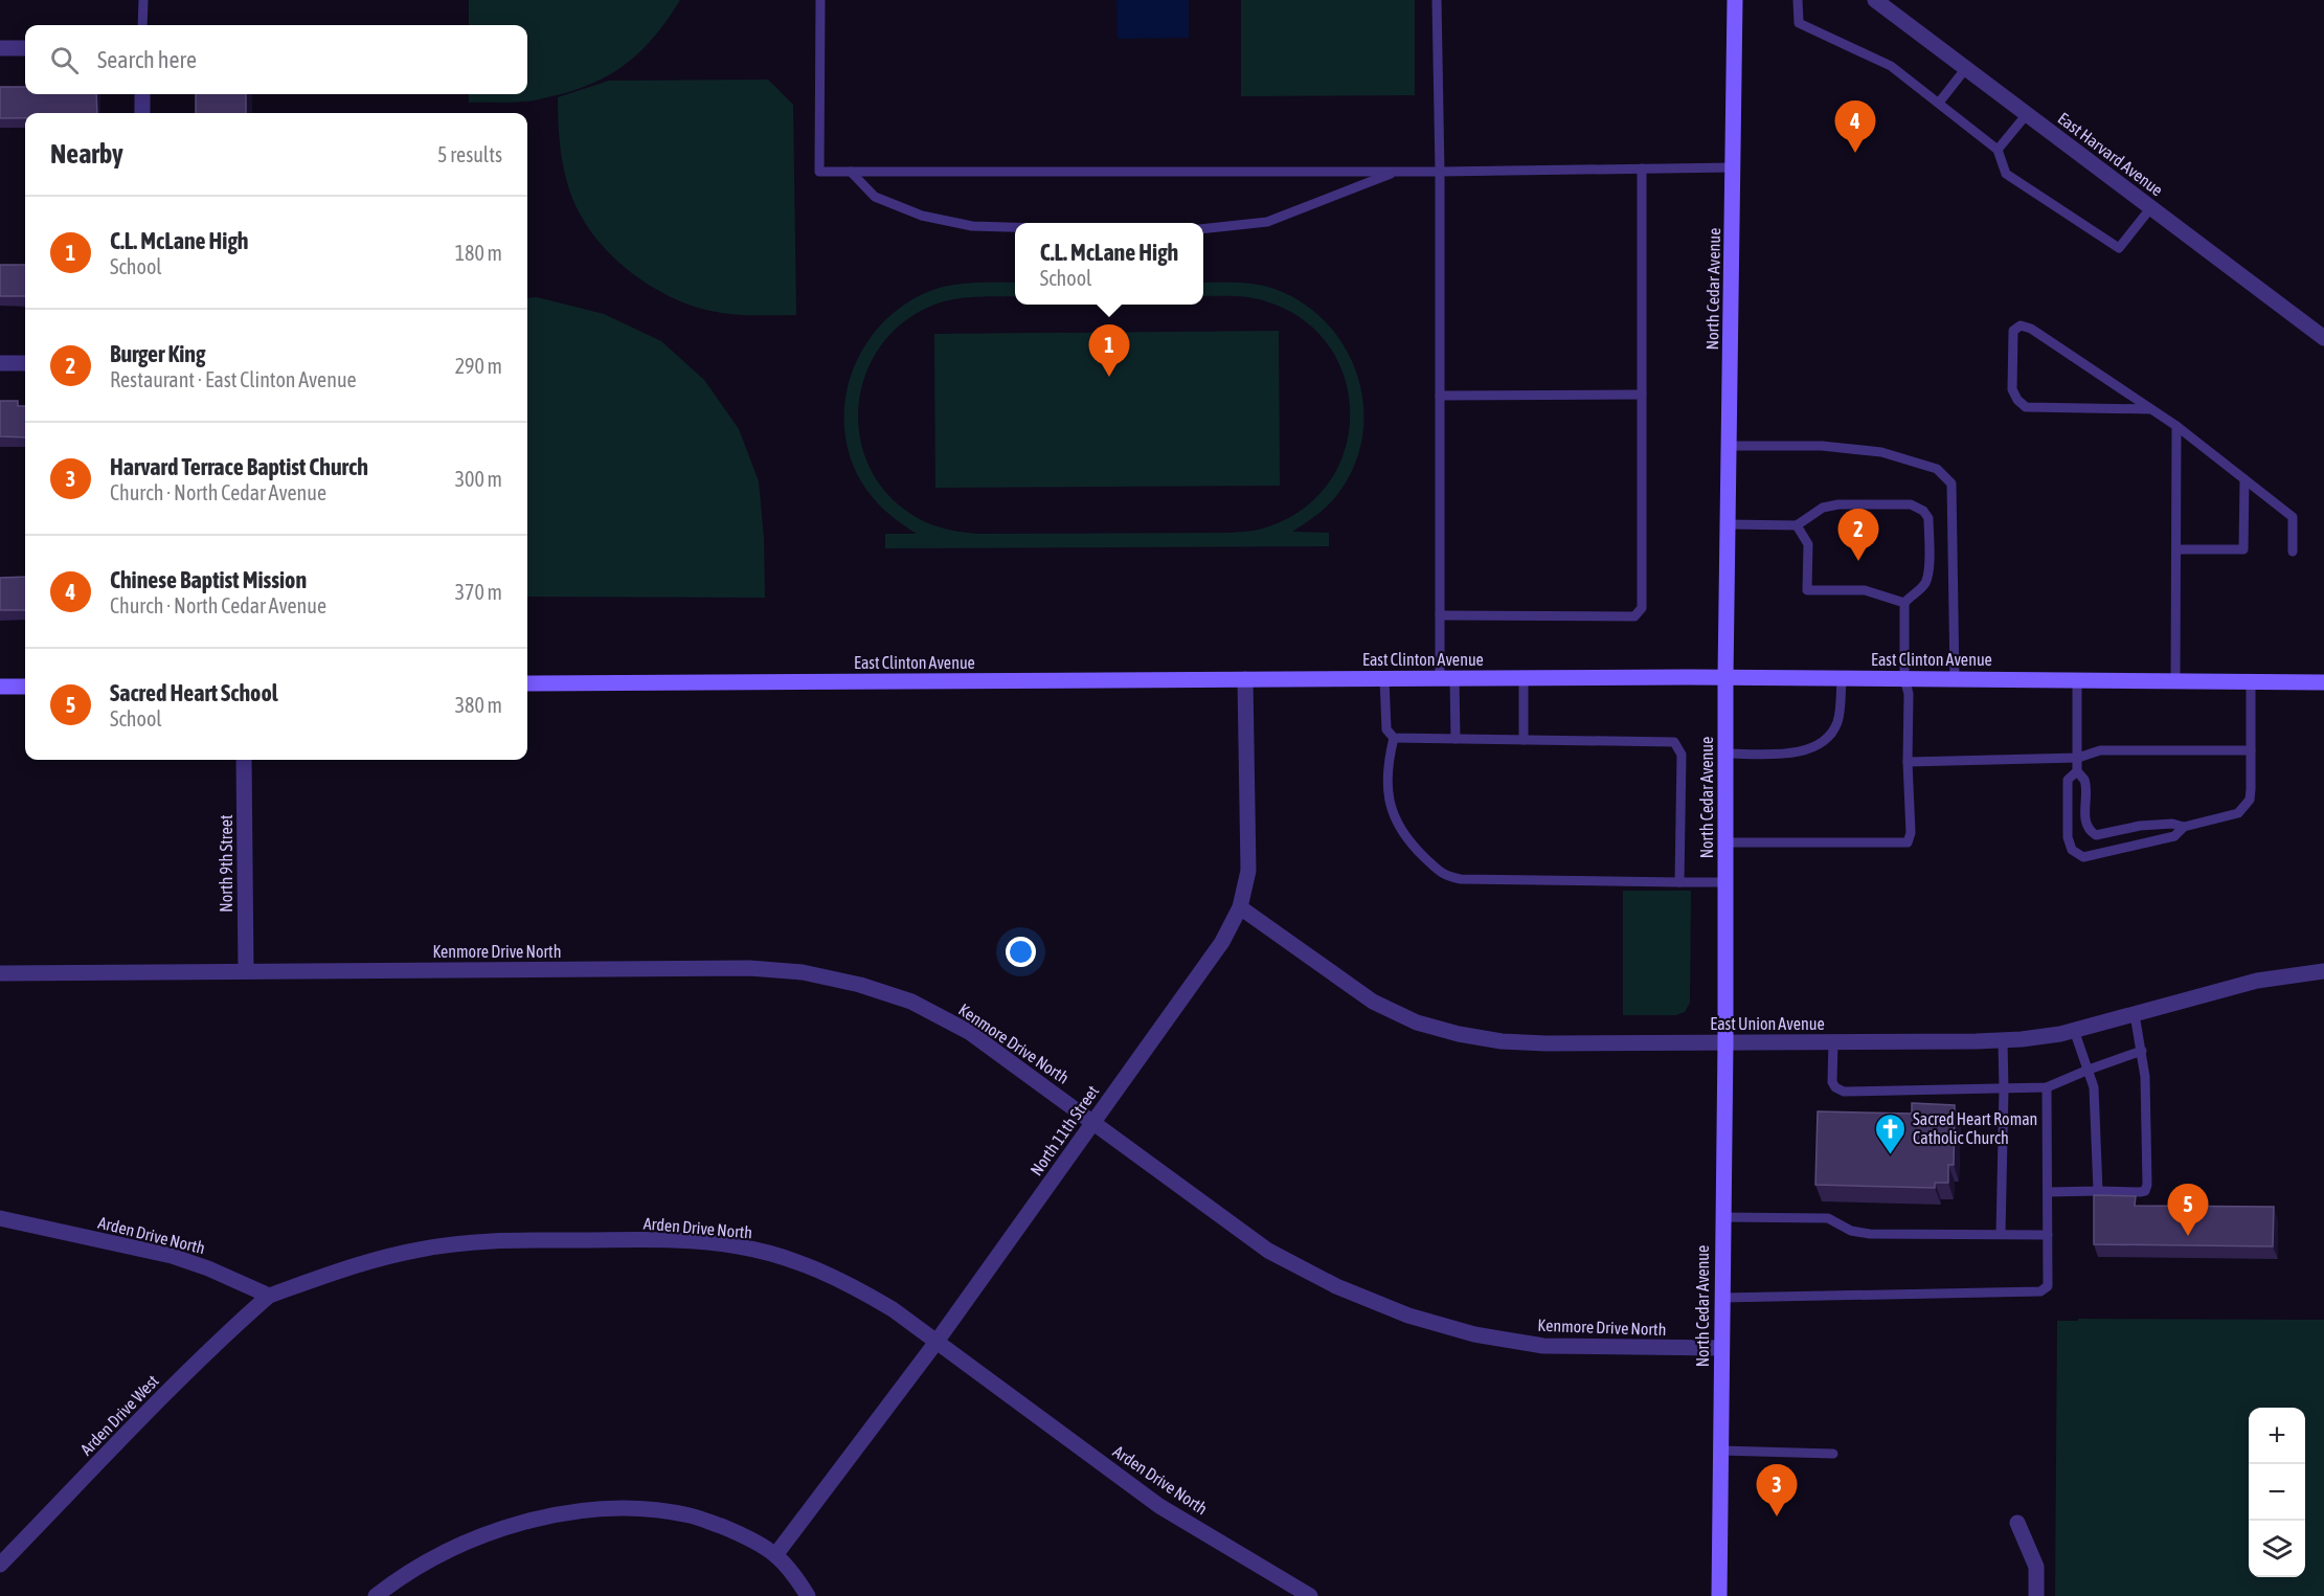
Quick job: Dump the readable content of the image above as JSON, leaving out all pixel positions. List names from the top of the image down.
{
  "streets": {
    "main road": ["North Cedar Avenue", "East Clinton Avenue"],
    "street": [
      "East Harvard Avenue",
      "North 9th Street",
      "Kenmore Drive North",
      "East Union Avenue",
      "North 11th Street",
      "Arden Drive North",
      "Arden Drive West"
    ]
  },
  "crossings": [
    ["North Cedar Avenue", "East Clinton Avenue"],
    ["North Cedar Avenue", "Kenmore Drive North"],
    ["North Cedar Avenue", "East Union Avenue"],
    ["East Clinton Avenue", "North 11th Street"],
    ["North 9th Street", "Kenmore Drive North"],
    ["Kenmore Drive North", "North 11th Street"],
    ["East Union Avenue", "North 11th Street"],
    ["North 11th Street", "Arden Drive North"],
    ["Arden Drive North", "Arden Drive West"]
  ],
  "places": {
    "church": ["Sacred Heart Roman Catholic Church"]
  },
  "page": {
    "search": "Search here",
    "pins": [
      "4",
      "1",
      "2",
      "5",
      "3"
    ],
    "heading": ["Nearby", "5 results"],
    "list": [
      {
        "mark": "1",
        "name": "C.L. McLane High",
        "note": "School",
        "value": "180 m"
      },
      {
        "mark": "2",
        "name": "Burger King",
        "note": "Restaurant · East Clinton Avenue",
        "value": "290 m"
      },
      {
        "mark": "3",
        "name": "Harvard Terrace Baptist Church",
        "note": "Church · North Cedar Avenue",
        "value": "300 m"
      },
      {
        "mark": "4",
        "name": "Chinese Baptist Mission",
        "note": "Church · North Cedar Avenue",
        "value": "370 m"
      },
      {
        "mark": "5",
        "name": "Sacred Heart School",
        "note": "School",
        "value": "380 m"
      }
    ],
    "popup": ["C.L. McLane High", "School"],
    "map_buttons": ["+", "−"]
  }
}
